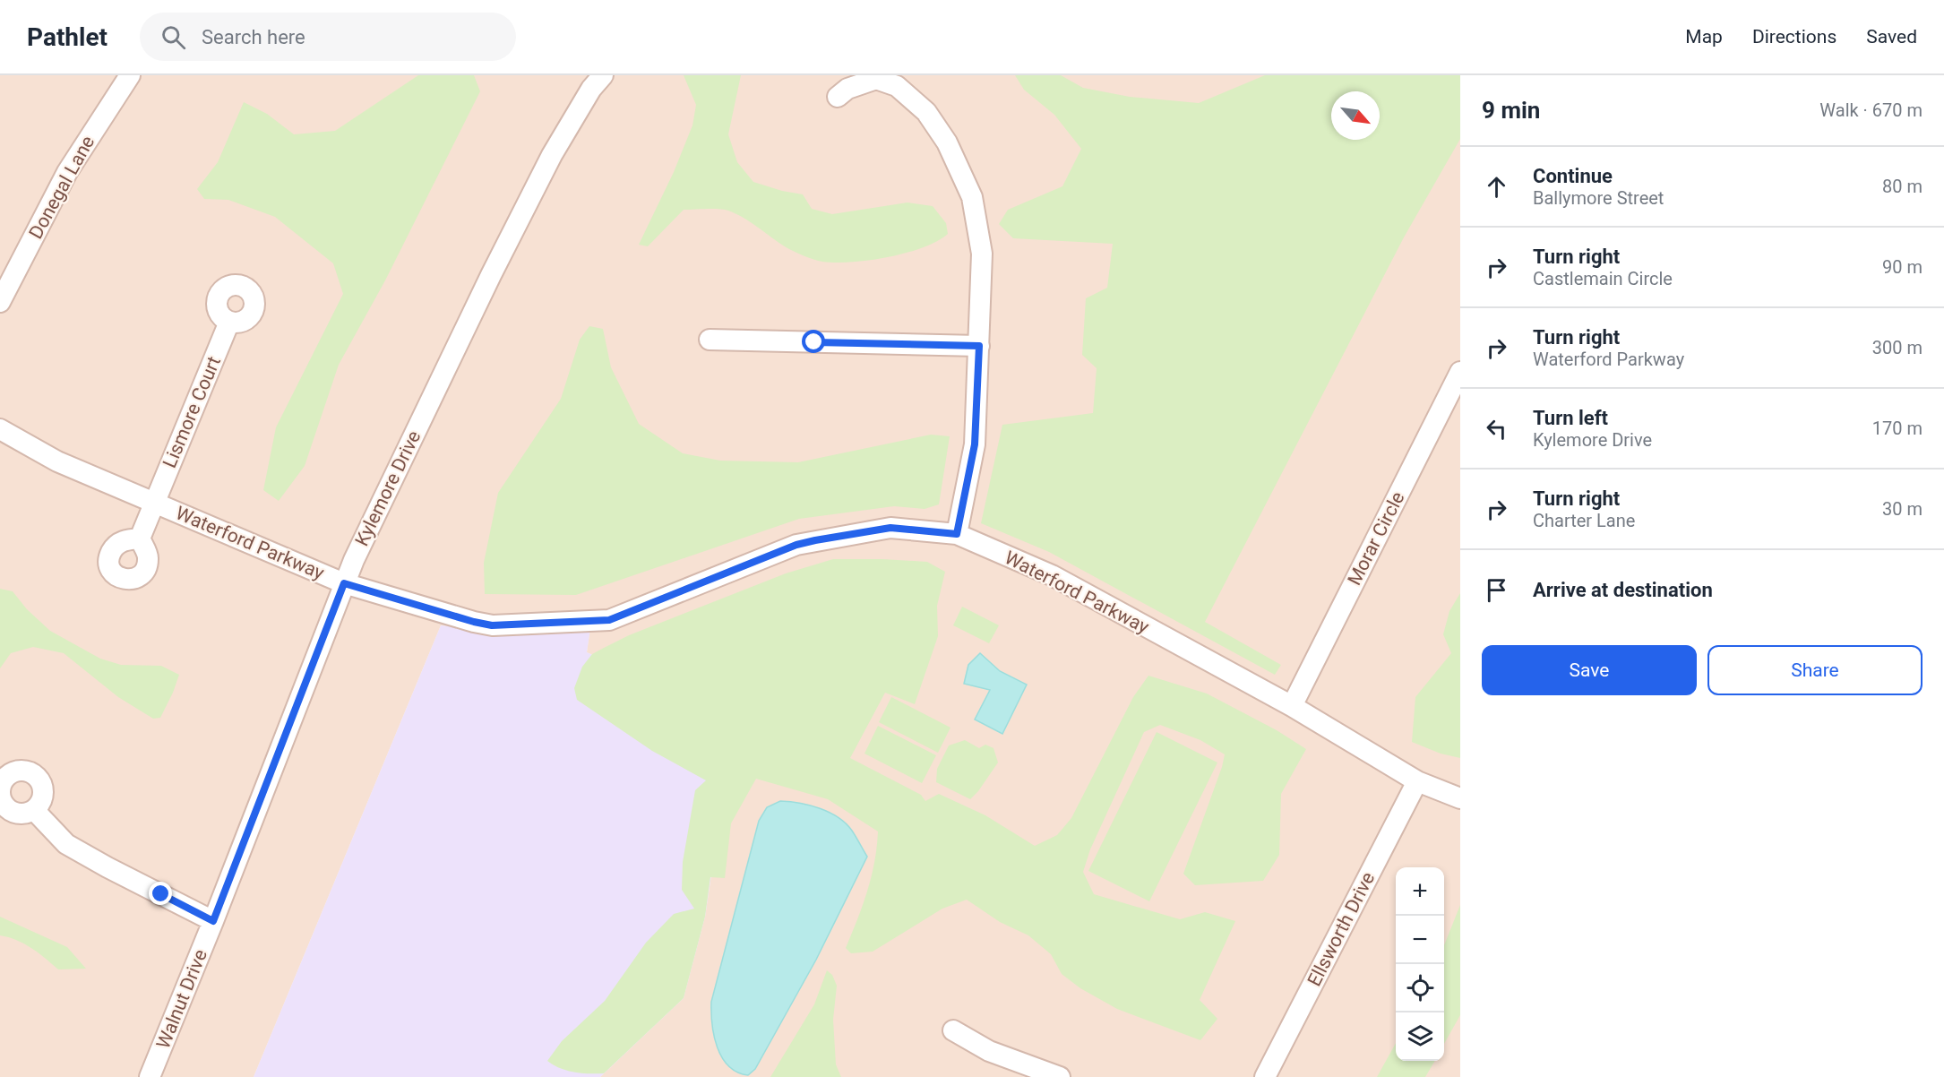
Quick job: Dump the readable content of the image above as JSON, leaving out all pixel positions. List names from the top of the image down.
{
  "streets": {
    "street": [
      "Donegal Lane",
      "Lismore Court",
      "Kylemore Drive",
      "Morar Circle",
      "Waterford Parkway",
      "Ellsworth Drive",
      "Walnut Drive"
    ]
  },
  "crossings": [
    ["Lismore Court", "Waterford Parkway"],
    ["Kylemore Drive", "Waterford Parkway"],
    ["Kylemore Drive", "Walnut Drive"],
    ["Morar Circle", "Waterford Parkway"],
    ["Waterford Parkway", "Ellsworth Drive"]
  ],
  "north": "bottom right",
  "page": {
    "header": "Pathlet",
    "search": "Search here",
    "nav": ["Map", "Directions", "Saved"],
    "heading": ["9 min", "Walk · 670 m"],
    "list": [
      ["Continue", "Ballymore Street", "80 m"],
      ["Turn right", "Castlemain Circle", "90 m"],
      ["Turn right", "Waterford Parkway", "300 m"],
      ["Turn left", "Kylemore Drive", "170 m"],
      ["Turn right", "Charter Lane", "30 m"],
      "Arrive at destination"
    ],
    "buttons": ["Save", "Share"],
    "map_buttons": ["+", "−"]
  }
}
